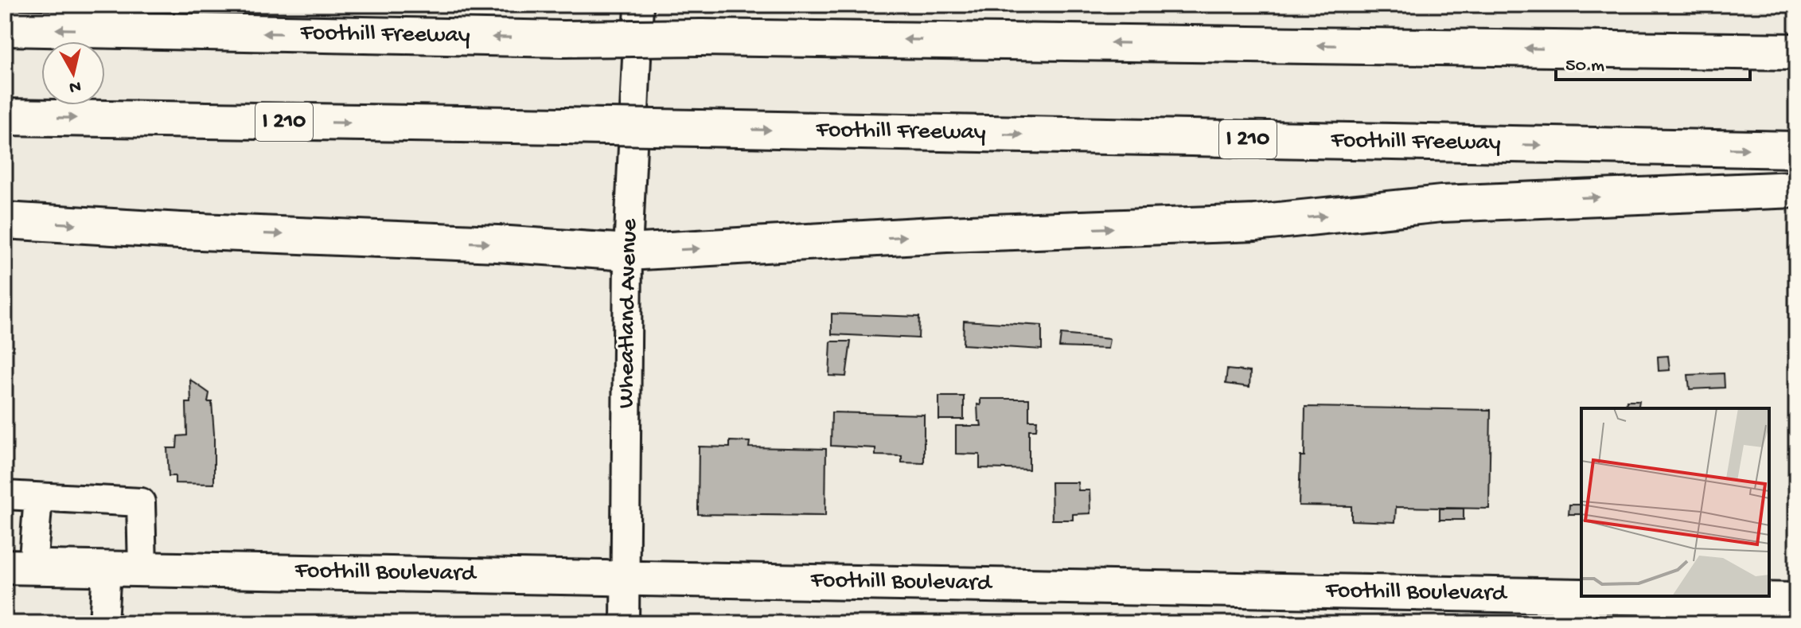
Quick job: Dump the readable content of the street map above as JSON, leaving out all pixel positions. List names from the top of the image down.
{
  "streets": {
    "highway": ["Foothill Freeway", "I 210"],
    "main road": ["Foothill Boulevard"],
    "street": ["Wheatland Avenue"]
  },
  "crossings": [
    ["Wheatland Avenue", "Foothill Boulevard"]
  ],
  "scale_bar": "50 m",
  "north": "bottom"
}
